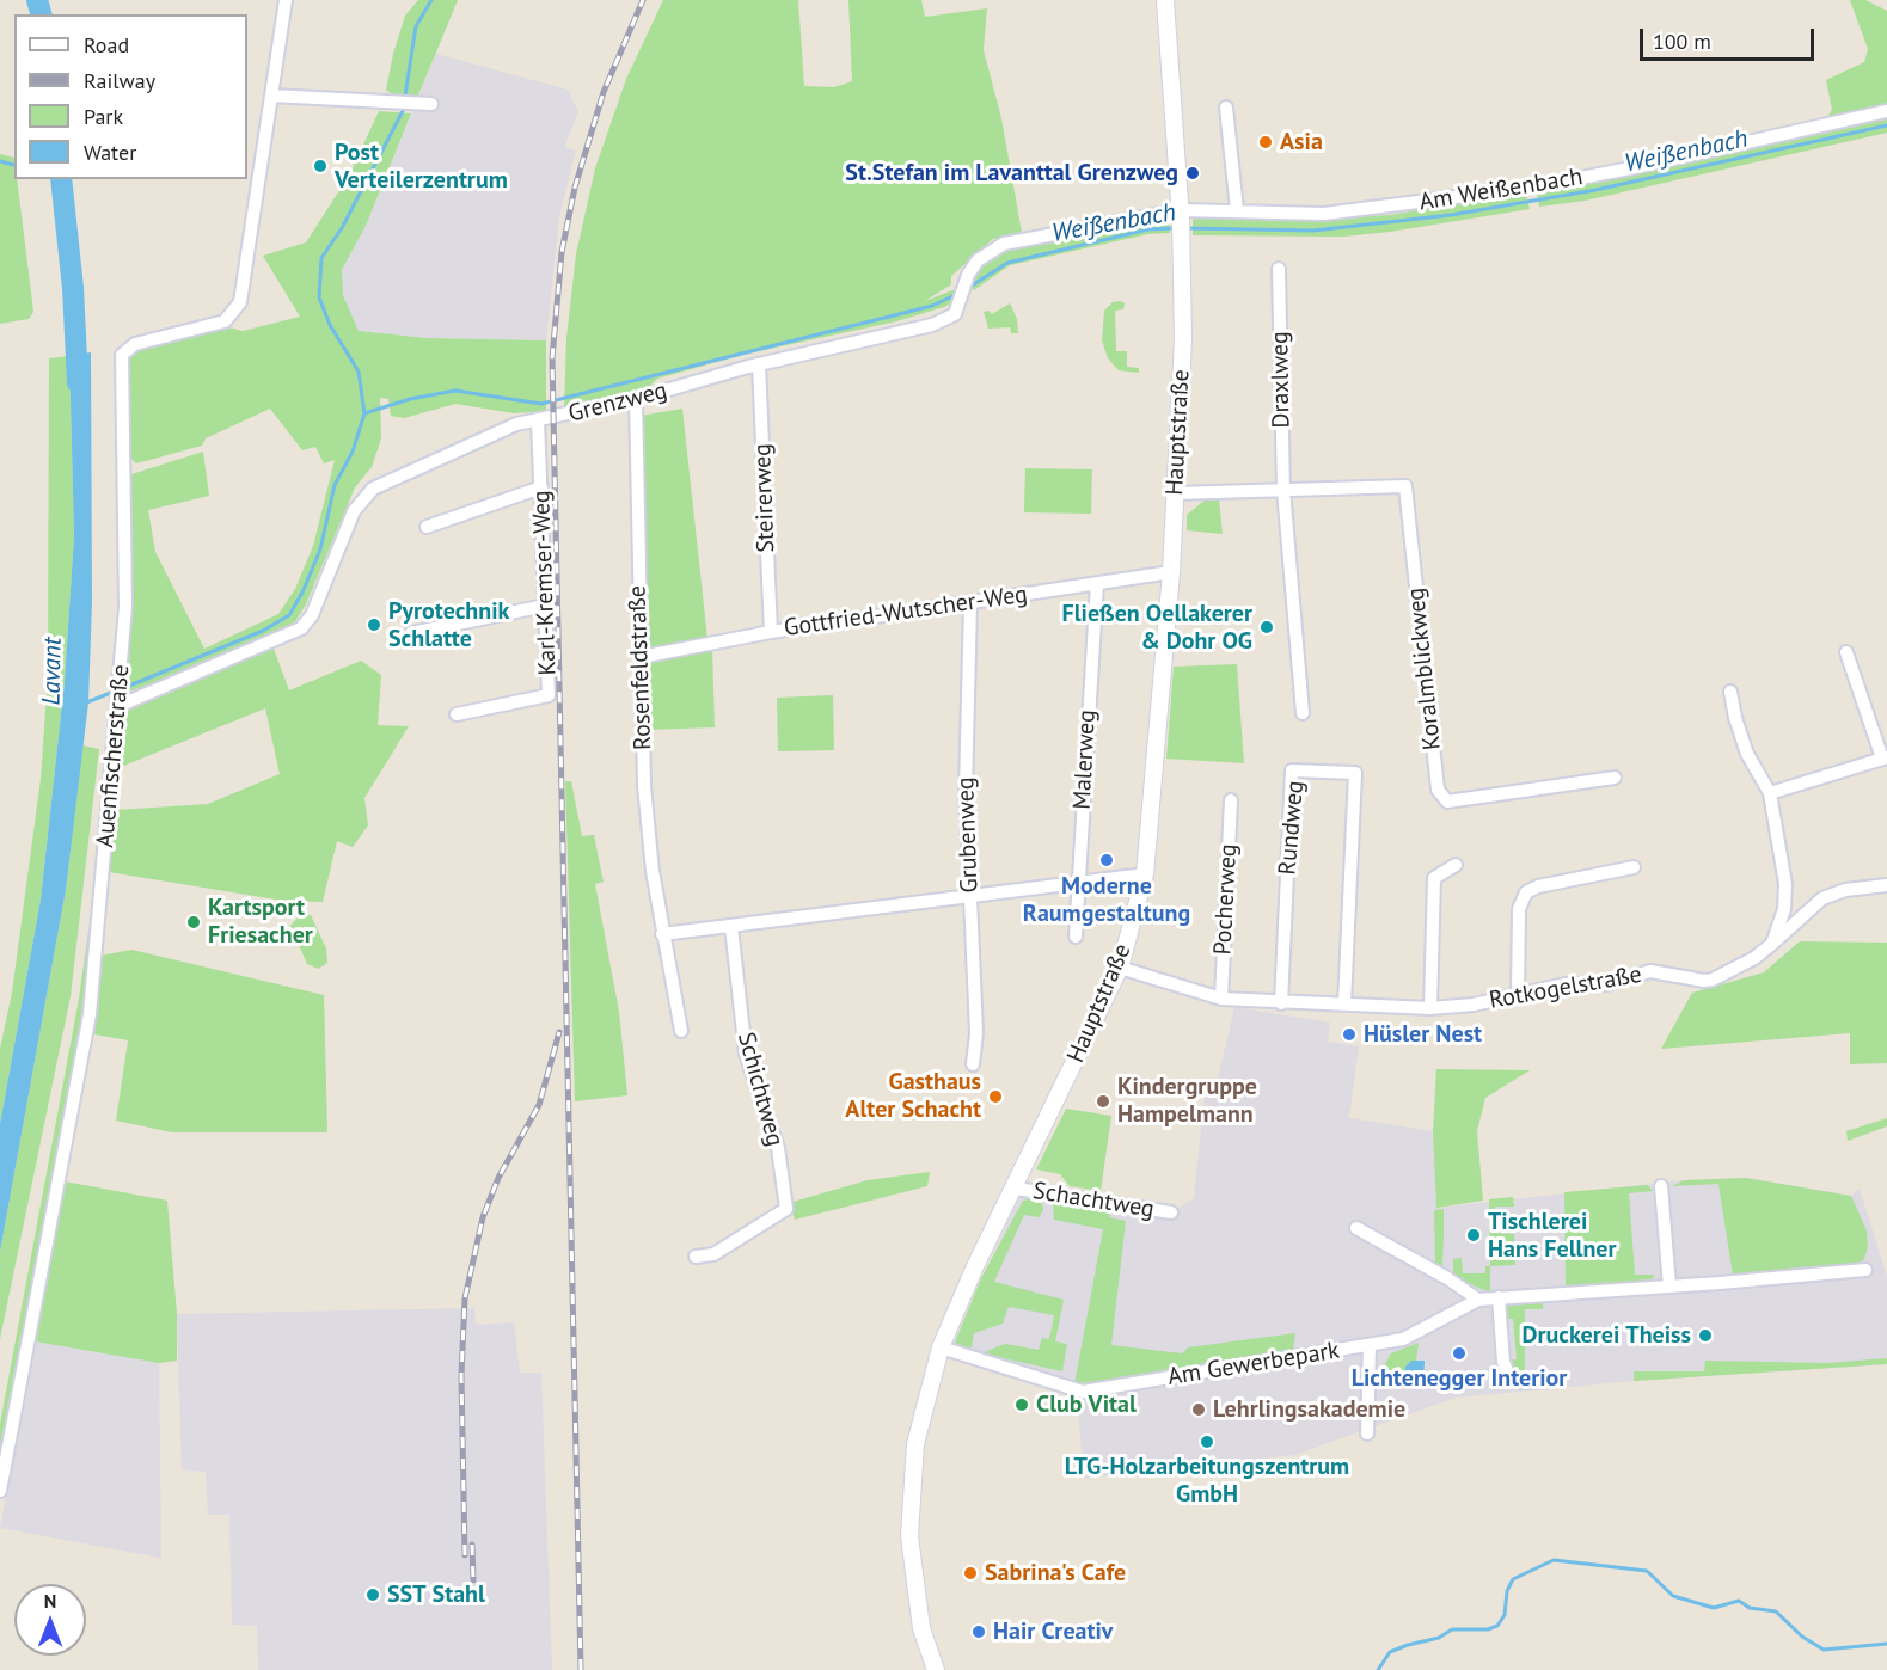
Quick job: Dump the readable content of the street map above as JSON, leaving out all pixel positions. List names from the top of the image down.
{
  "streets": {
    "main road": ["Hauptstraße"],
    "street": [
      "Am Weißenbach",
      "Draxlweg",
      "Grenzweg",
      "Steirerweg",
      "Karl-Kremser-Weg",
      "Gottfried-Wutscher-Weg",
      "Rosenfeldstraße",
      "Koralmblickweg",
      "Auenfischerstraße",
      "Malerweg",
      "Rundweg",
      "Grubenweg",
      "Pocherweg",
      "Rotkogelstraße",
      "Schichtweg",
      "Schachtweg",
      "Am Gewerbepark"
    ]
  },
  "crossings": [
    ["Am Weißenbach", "Grenzweg"],
    ["Am Weißenbach", "Hauptstraße"],
    ["Draxlweg", "Koralmblickweg"],
    ["Grenzweg", "Hauptstraße"],
    ["Grenzweg", "Steirerweg"],
    ["Grenzweg", "Karl-Kremser-Weg"],
    ["Grenzweg", "Rosenfeldstraße"],
    ["Grenzweg", "Auenfischerstraße"],
    ["Hauptstraße", "Gottfried-Wutscher-Weg"],
    ["Hauptstraße", "Koralmblickweg"],
    ["Hauptstraße", "Rotkogelstraße"],
    ["Hauptstraße", "Schachtweg"],
    ["Hauptstraße", "Am Gewerbepark"],
    ["Steirerweg", "Gottfried-Wutscher-Weg"],
    ["Gottfried-Wutscher-Weg", "Rosenfeldstraße"],
    ["Gottfried-Wutscher-Weg", "Malerweg"],
    ["Gottfried-Wutscher-Weg", "Grubenweg"],
    ["Rundweg", "Rotkogelstraße"],
    ["Pocherweg", "Rotkogelstraße"]
  ],
  "water": ["Weißenbach", "Lavant"],
  "places": [
    "Asia",
    "Post Verteilerzentrum",
    "St.Stefan im Lavanttal Grenzweg",
    "Pyrotechnik Schlatte",
    "Fließen Oellakerer & Dohr OG",
    "Moderne Raumgestaltung",
    "Kartsport Friesacher",
    "Hüsler Nest",
    "Gasthaus Alter Schacht",
    "Kindergruppe Hampelmann",
    "Tischlerei Hans Fellner",
    "Druckerei Theiss",
    "Lichtenegger Interior",
    "Club Vital",
    "Lehrlingsakademie",
    "LTG-Holzarbeitungszentrum GmbH",
    "Sabrina's Cafe",
    "SST Stahl",
    "Hair Creativ"
  ],
  "legend": [
    "Road",
    "Railway",
    "Park",
    "Water"
  ],
  "scale_bar": "100 m",
  "north": "top"
}
